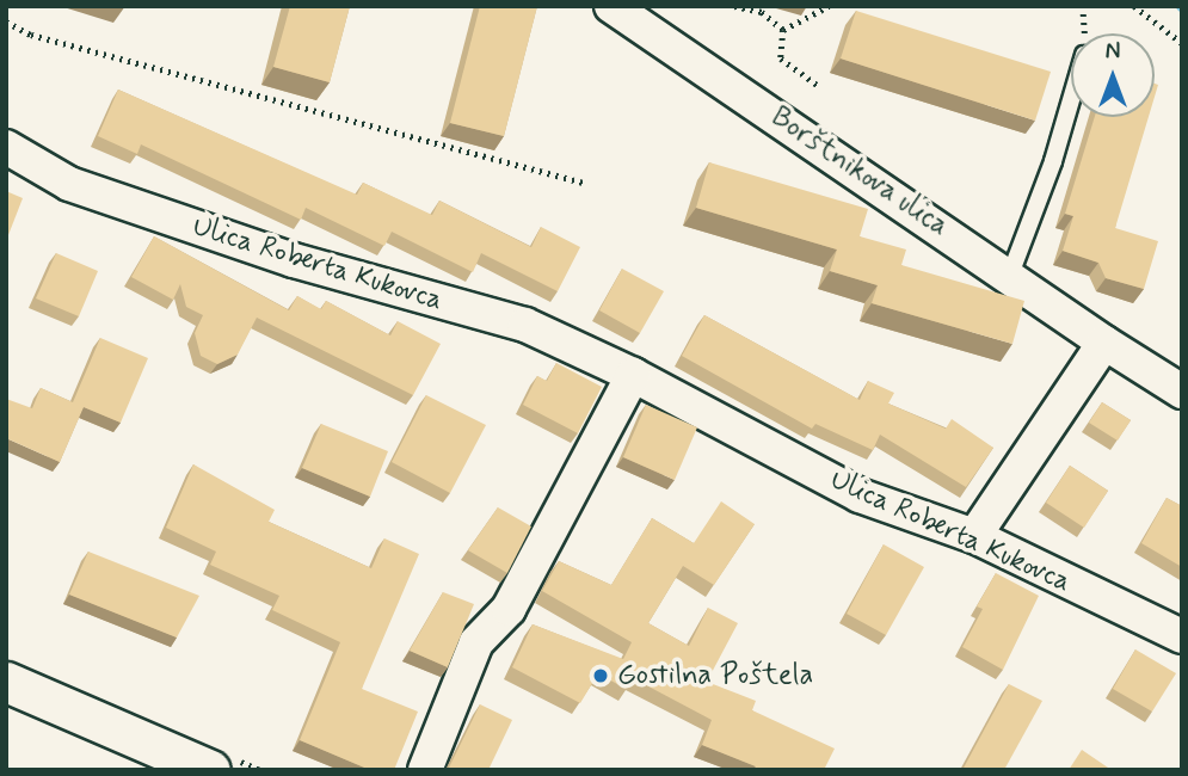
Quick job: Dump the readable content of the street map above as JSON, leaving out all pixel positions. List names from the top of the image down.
{
  "streets": {
    "street": ["Borštnikova ulica", "Ulica Roberta Kukovca"]
  },
  "places": ["Gostilna Poštela"],
  "north": "top"
}
